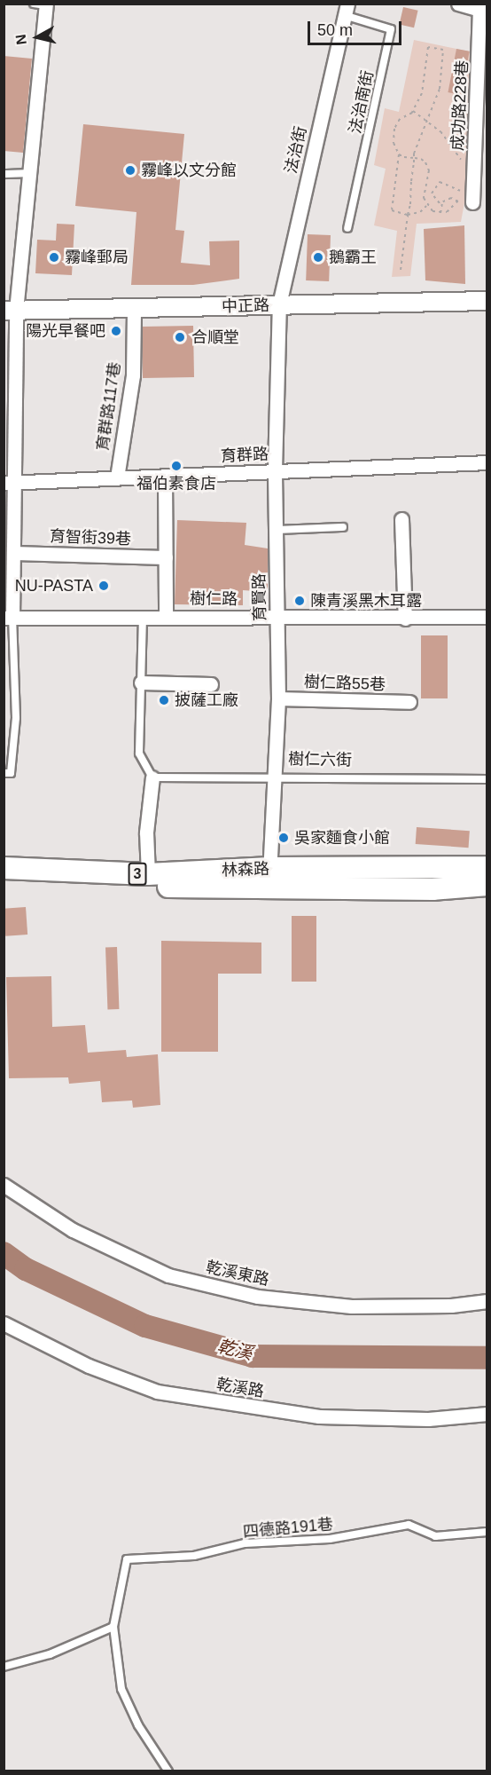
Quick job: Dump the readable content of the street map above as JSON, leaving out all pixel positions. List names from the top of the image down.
{
  "streets": {
    "main road": ["林森路", "3"],
    "street": [
      "成功路228巷",
      "法治街",
      "中正路",
      "育群路117巷",
      "育群路",
      "育智街39巷",
      "育賢路",
      "樹仁路",
      "樹仁路55巷",
      "乾溪東路",
      "乾溪路"
    ],
    "lane": ["法治南街", "樹仁六街", "四德路191巷"]
  },
  "crossings": [
    ["法治南街", "法治街"],
    ["法治街", "中正路"],
    ["法治街", "育賢路"],
    ["中正路", "育群路117巷"],
    ["中正路", "育賢路"],
    ["育群路117巷", "育群路"],
    ["育群路", "育賢路"],
    ["育賢路", "樹仁路"],
    ["育賢路", "樹仁路55巷"],
    ["育賢路", "樹仁六街"],
    ["育賢路", "林森路"]
  ],
  "water": ["乾溪"],
  "places": [
    "霧峰以文分館",
    "霧峰郵局",
    "鵝霸王",
    "陽光早餐吧",
    "合順堂",
    "福伯素食店",
    "NU-PASTA",
    "陳青溪黑木耳露",
    "披薩工廠",
    "吳家麵食小館"
  ],
  "scale_bar": "50 m",
  "north": "left"
}
